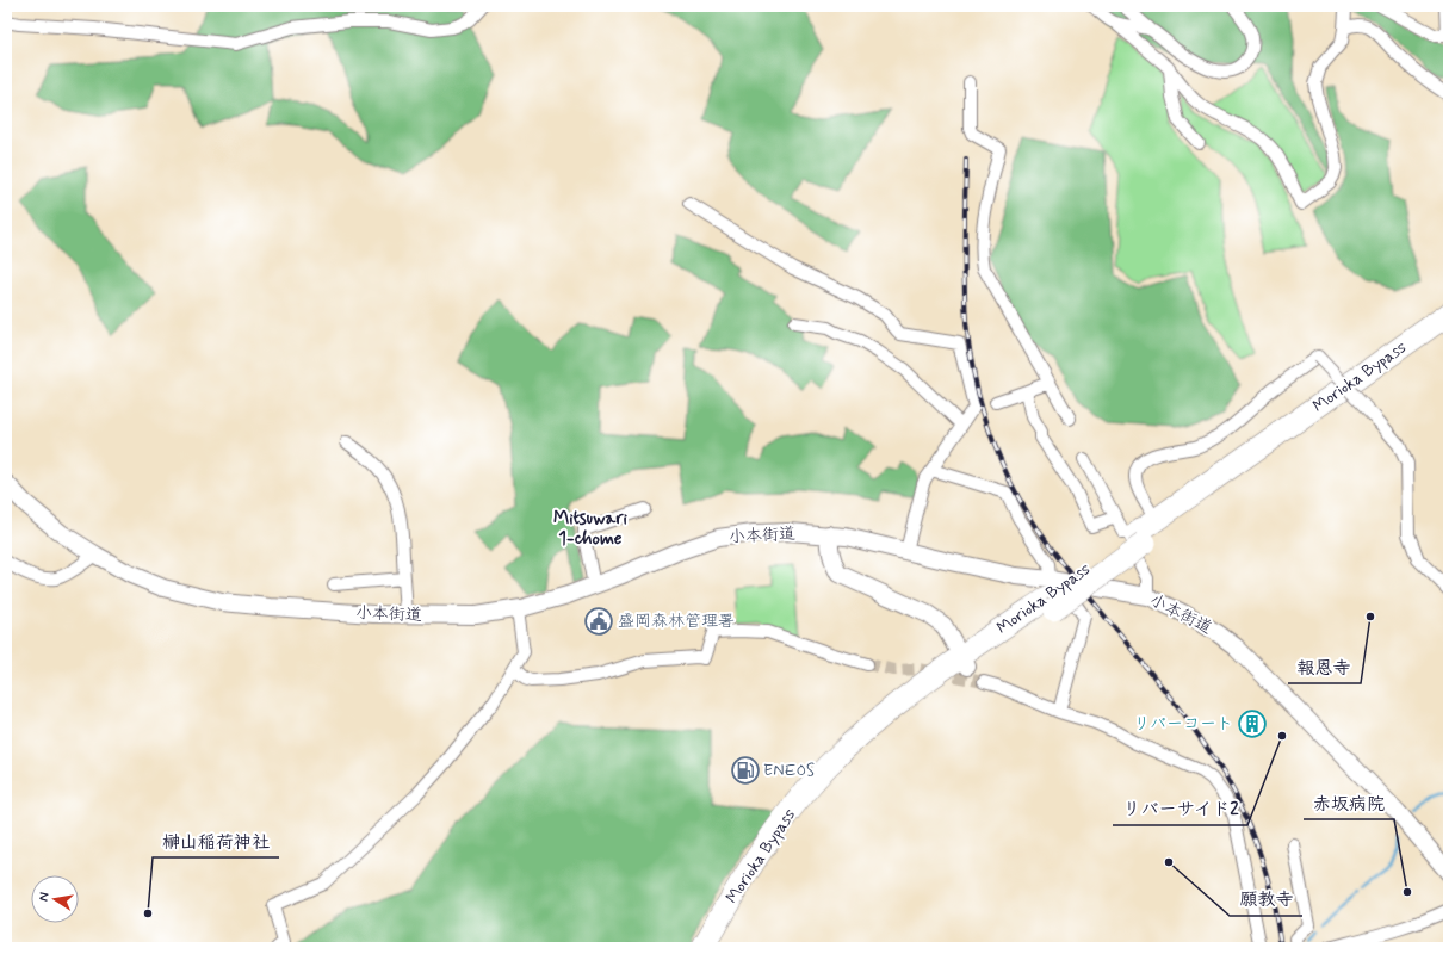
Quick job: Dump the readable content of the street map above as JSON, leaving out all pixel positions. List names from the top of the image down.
{
  "streets": {
    "highway": ["Morioka Bypass"],
    "street": ["小本街道"]
  },
  "crossings": [
    ["Morioka Bypass", "小本街道"]
  ],
  "districts": ["Mitsuwari 1-chome"],
  "places": {
    "other": [
      "報恩寺",
      "リバーサイド2",
      "願教寺",
      "赤坂病院",
      "榊山稲荷神社"
    ],
    "public building": ["盛岡森林管理署"],
    "building": ["リバーコート"],
    "fuel station": ["ENEOS"]
  },
  "north": "left"
}
